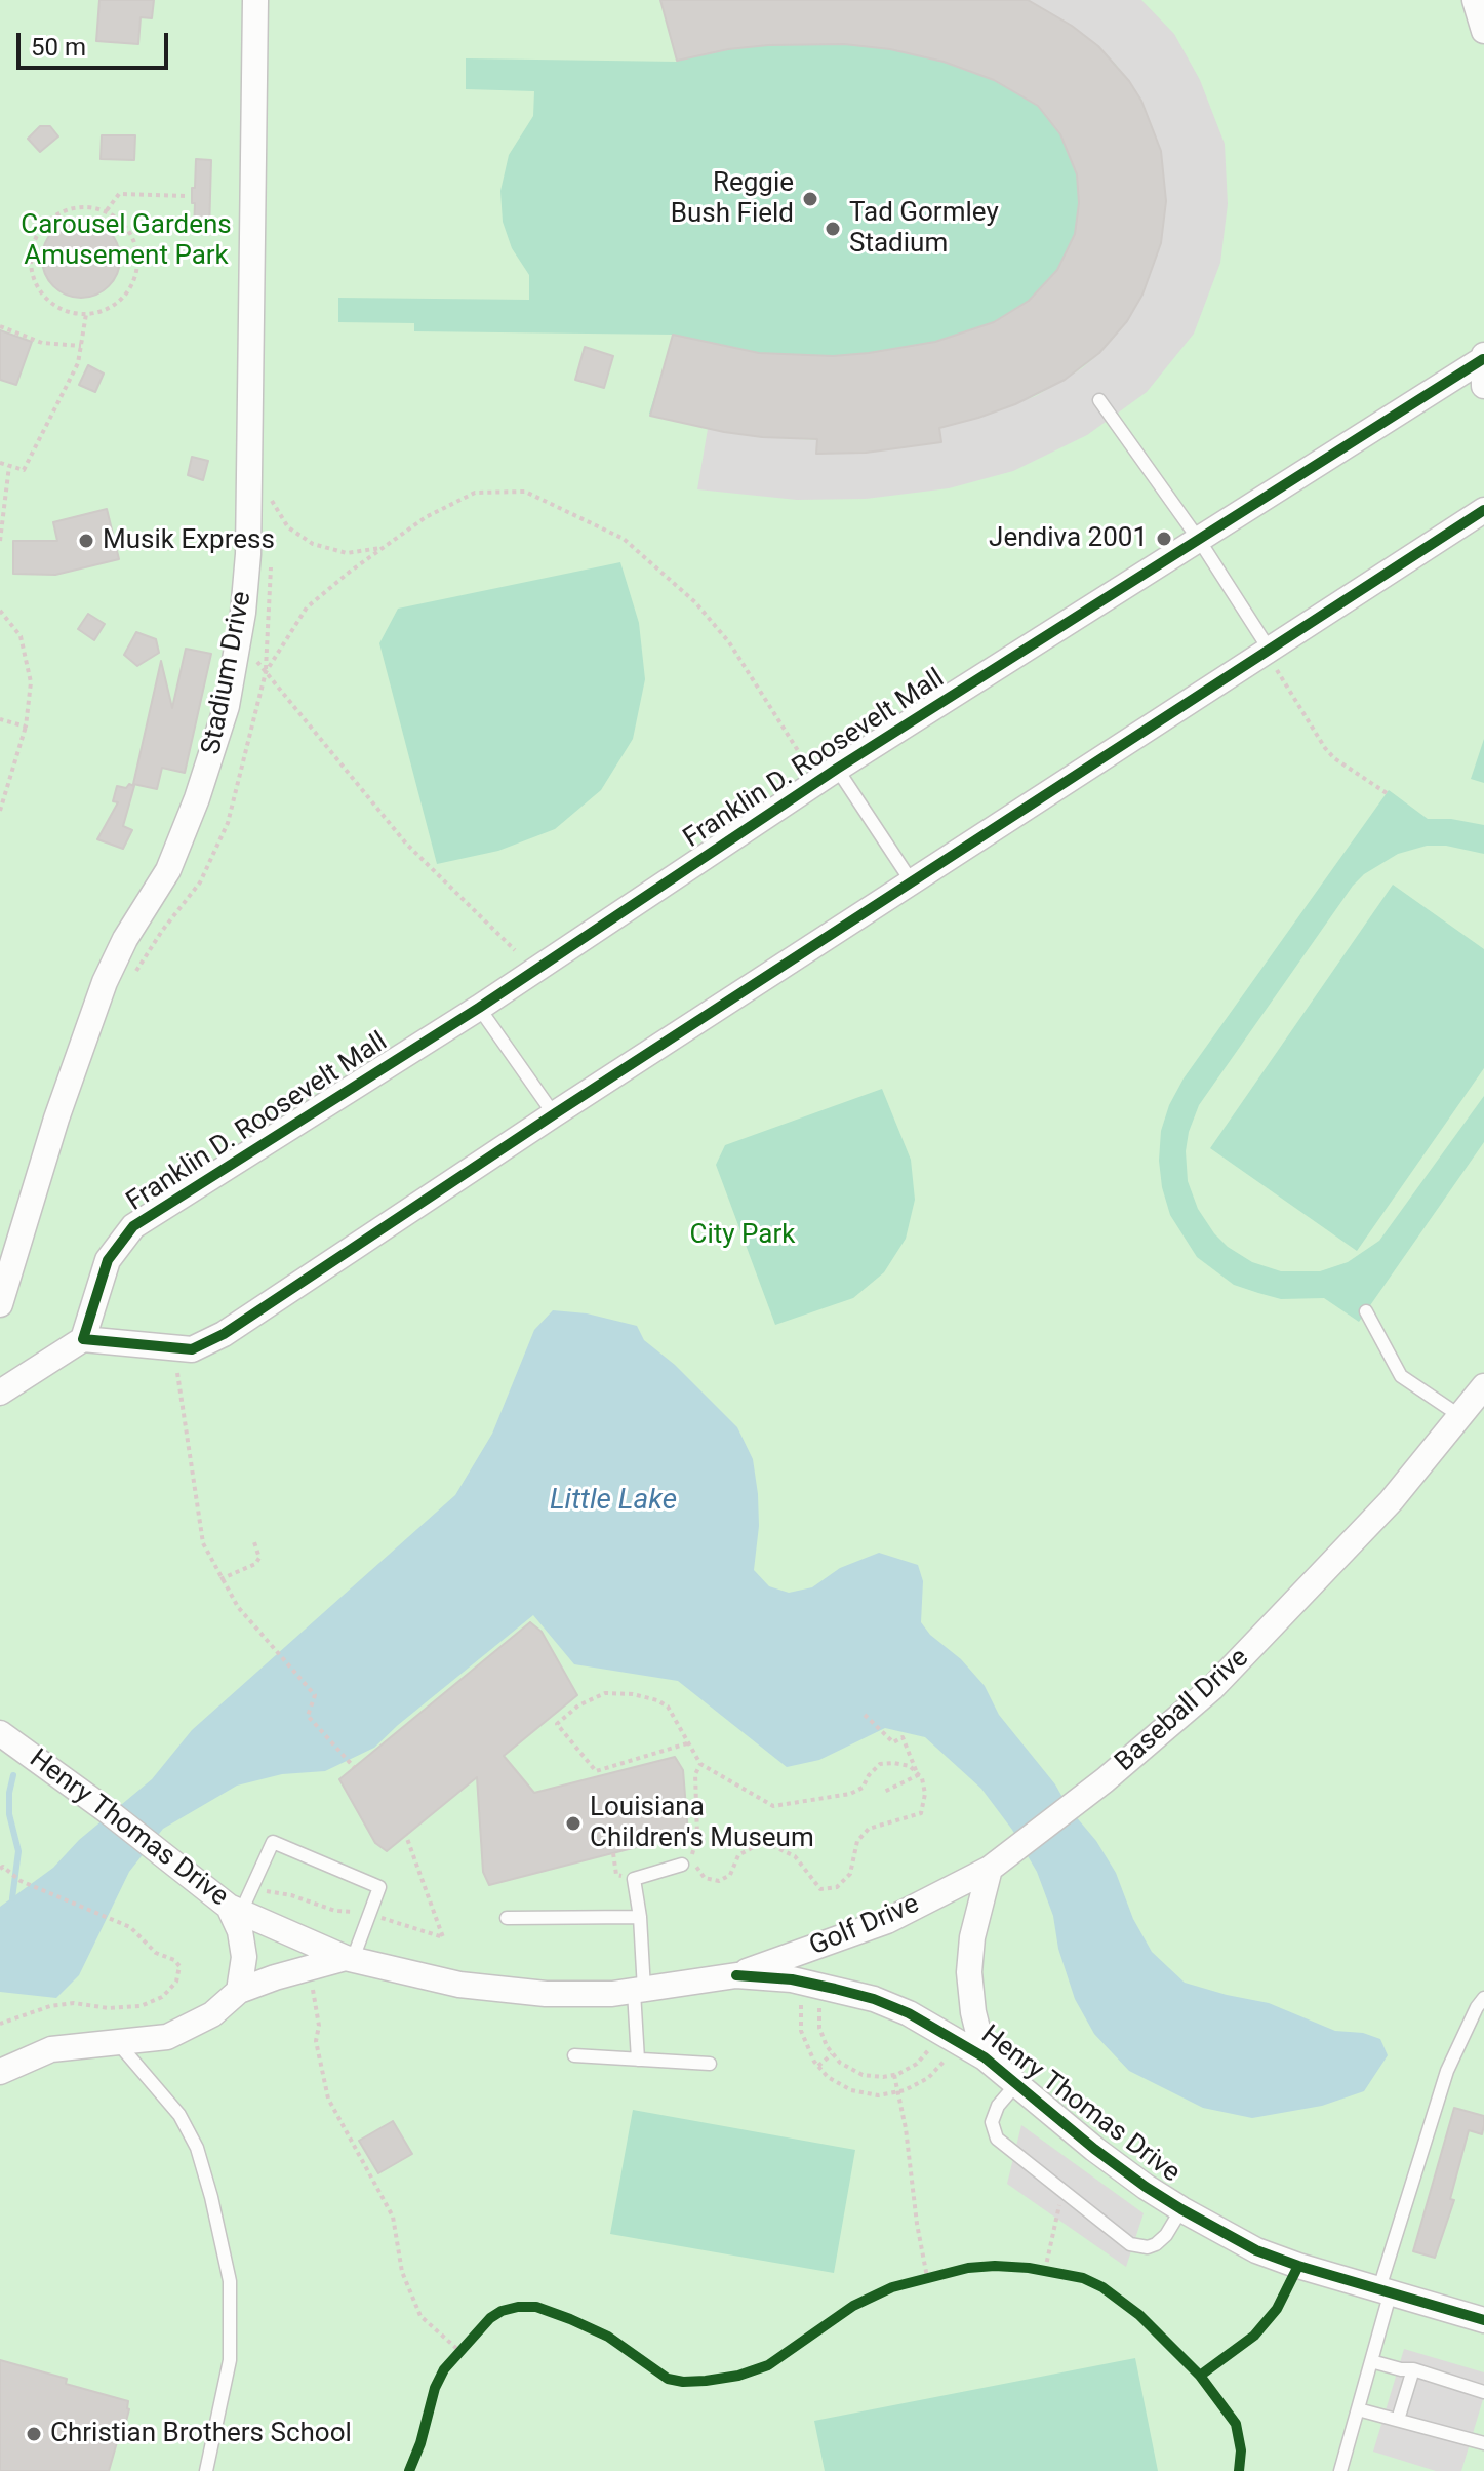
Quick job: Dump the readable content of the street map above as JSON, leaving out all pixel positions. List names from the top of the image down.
{
  "streets": {
    "street": [
      "Stadium Drive",
      "Franklin D. Roosevelt Mall",
      "Baseball Drive",
      "Henry Thomas Drive",
      "Golf Drive"
    ]
  },
  "crossings": [
    ["Baseball Drive", "Golf Drive"],
    ["Henry Thomas Drive", "Golf Drive"]
  ],
  "water": ["Little Lake"],
  "parks": ["Carousel Gardens Amusement Park", "City Park"],
  "places": [
    "Reggie Bush Field",
    "Tad Gormley Stadium",
    "Jendiva 2001",
    "Musik Express",
    "Louisiana Children's Museum",
    "Christian Brothers School"
  ],
  "scale_bar": "50 m"
}
